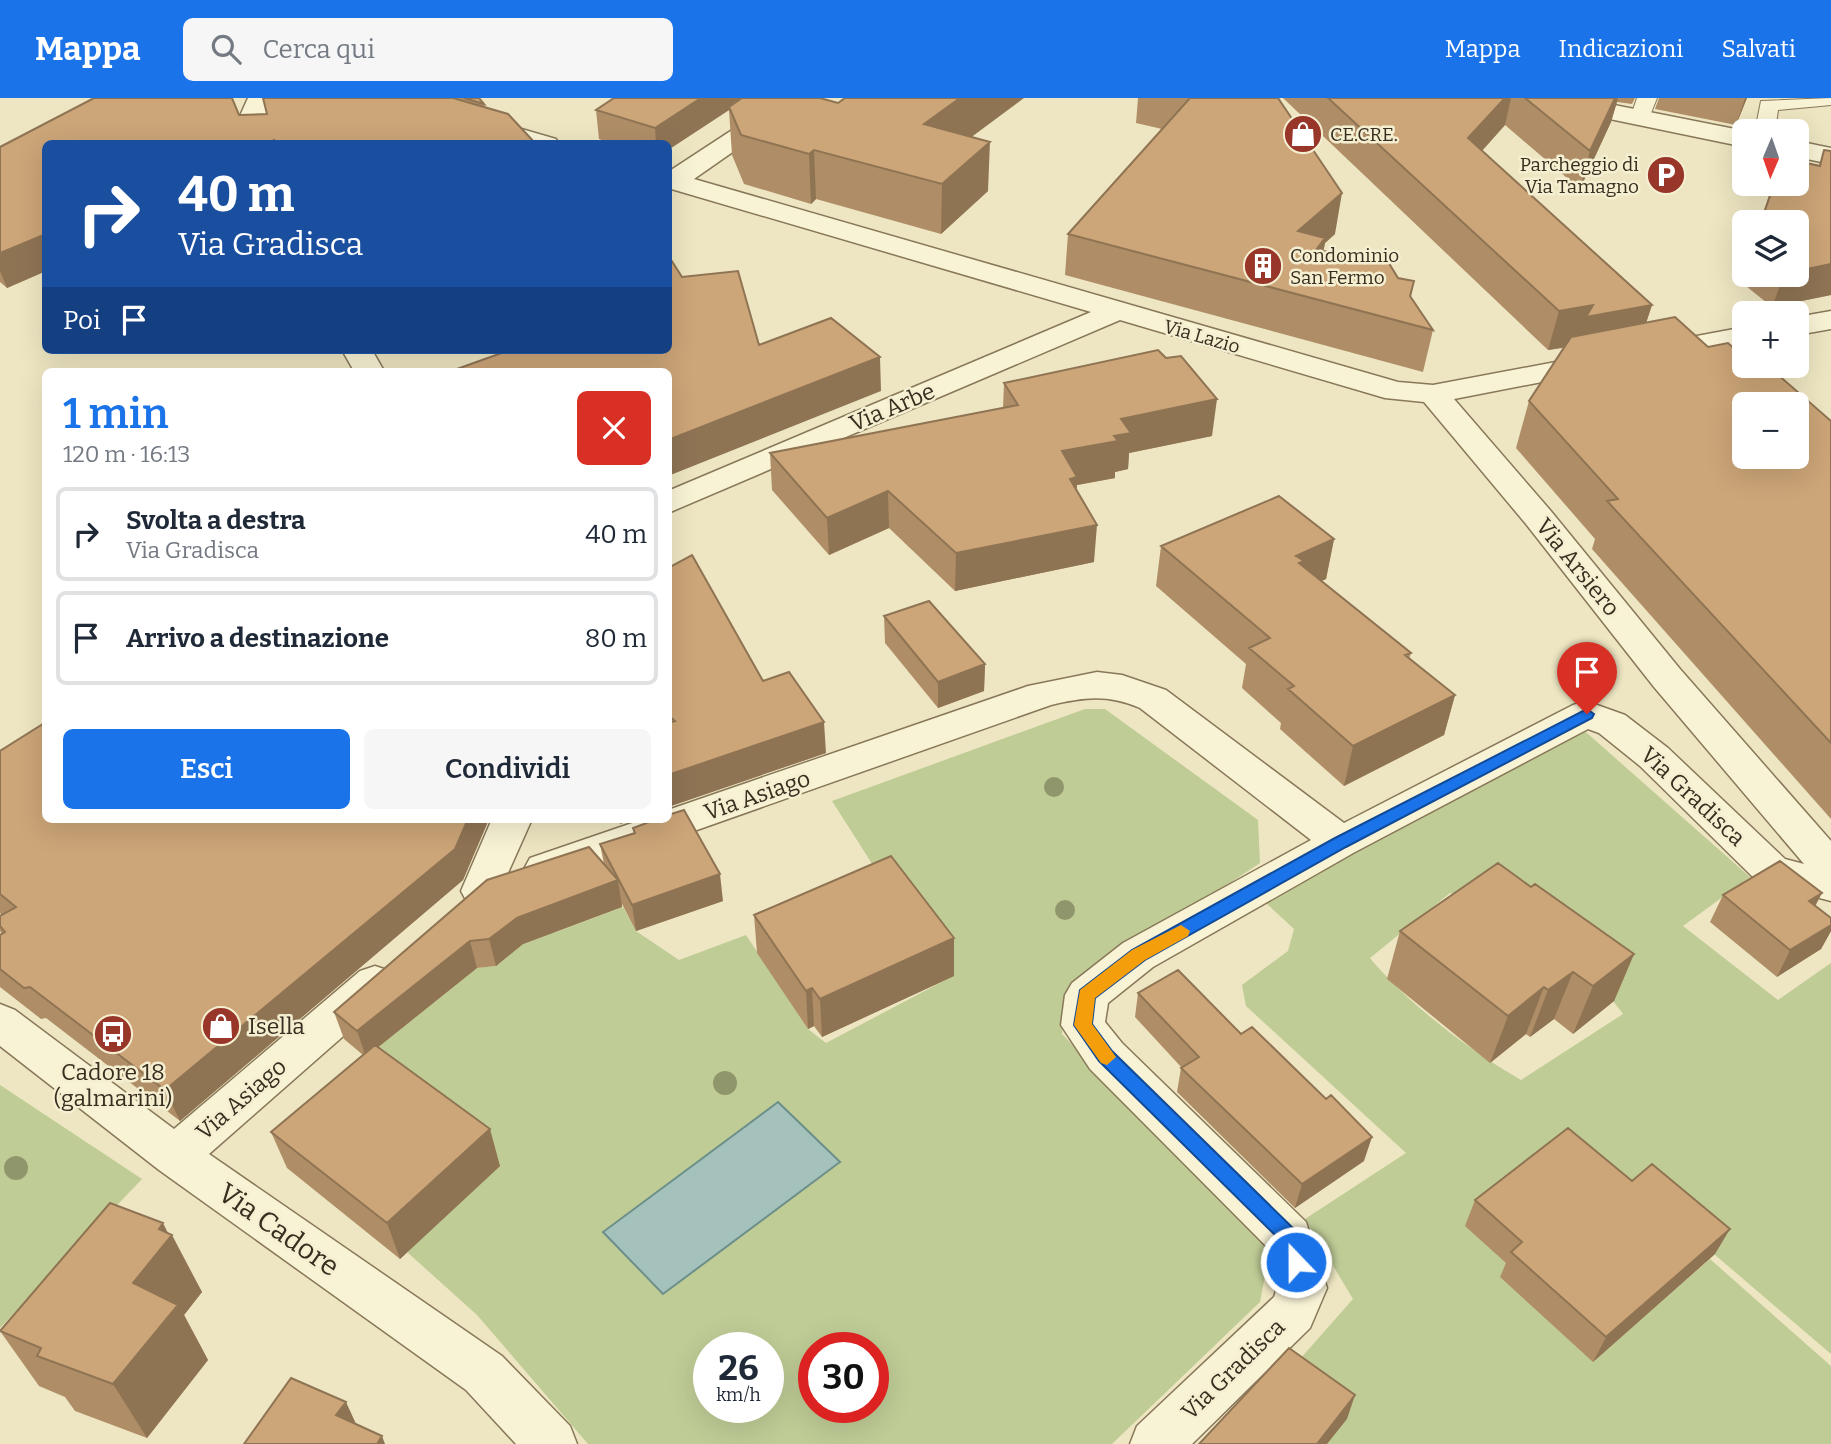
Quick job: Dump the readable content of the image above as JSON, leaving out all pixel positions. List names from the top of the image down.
{
  "streets": {
    "street": [
      "Via Lazio",
      "Via Arbe",
      "Via Arsiero",
      "Via Asiago",
      "Via Gradisca",
      "Via Cadore"
    ]
  },
  "crossings": [
    ["Via Lazio", "Via Arbe"],
    ["Via Lazio", "Via Arsiero"],
    ["Via Asiago", "Via Gradisca"],
    ["Via Asiago", "Via Cadore"]
  ],
  "places": {
    "shop": ["CE.CRE.", "Isella"],
    "parking": ["Parcheggio di Via Tamagno"],
    "building": ["Condominio San Fermo"],
    "bus stop": ["Cadore 18 (galmarini)"]
  },
  "north": "bottom",
  "page": {
    "header": "Mappa",
    "search": "Cerca qui",
    "nav": ["Mappa", "Indicazioni", "Salvati"],
    "map_buttons": ["+", "−"],
    "turn": ["40 m", "Via Gradisca"],
    "then": "Poi",
    "heading": ["1 min", "120 m · 16:13"],
    "list": [
      {
        "name": "Svolta a destra",
        "note": "Via Gradisca",
        "value": "40 m"
      },
      {
        "name": "Arrivo a destinazione",
        "value": "80 m"
      }
    ],
    "buttons": ["Esci", "Condividi"],
    "speed": "26 km/h",
    "limit": "30"
  }
}
